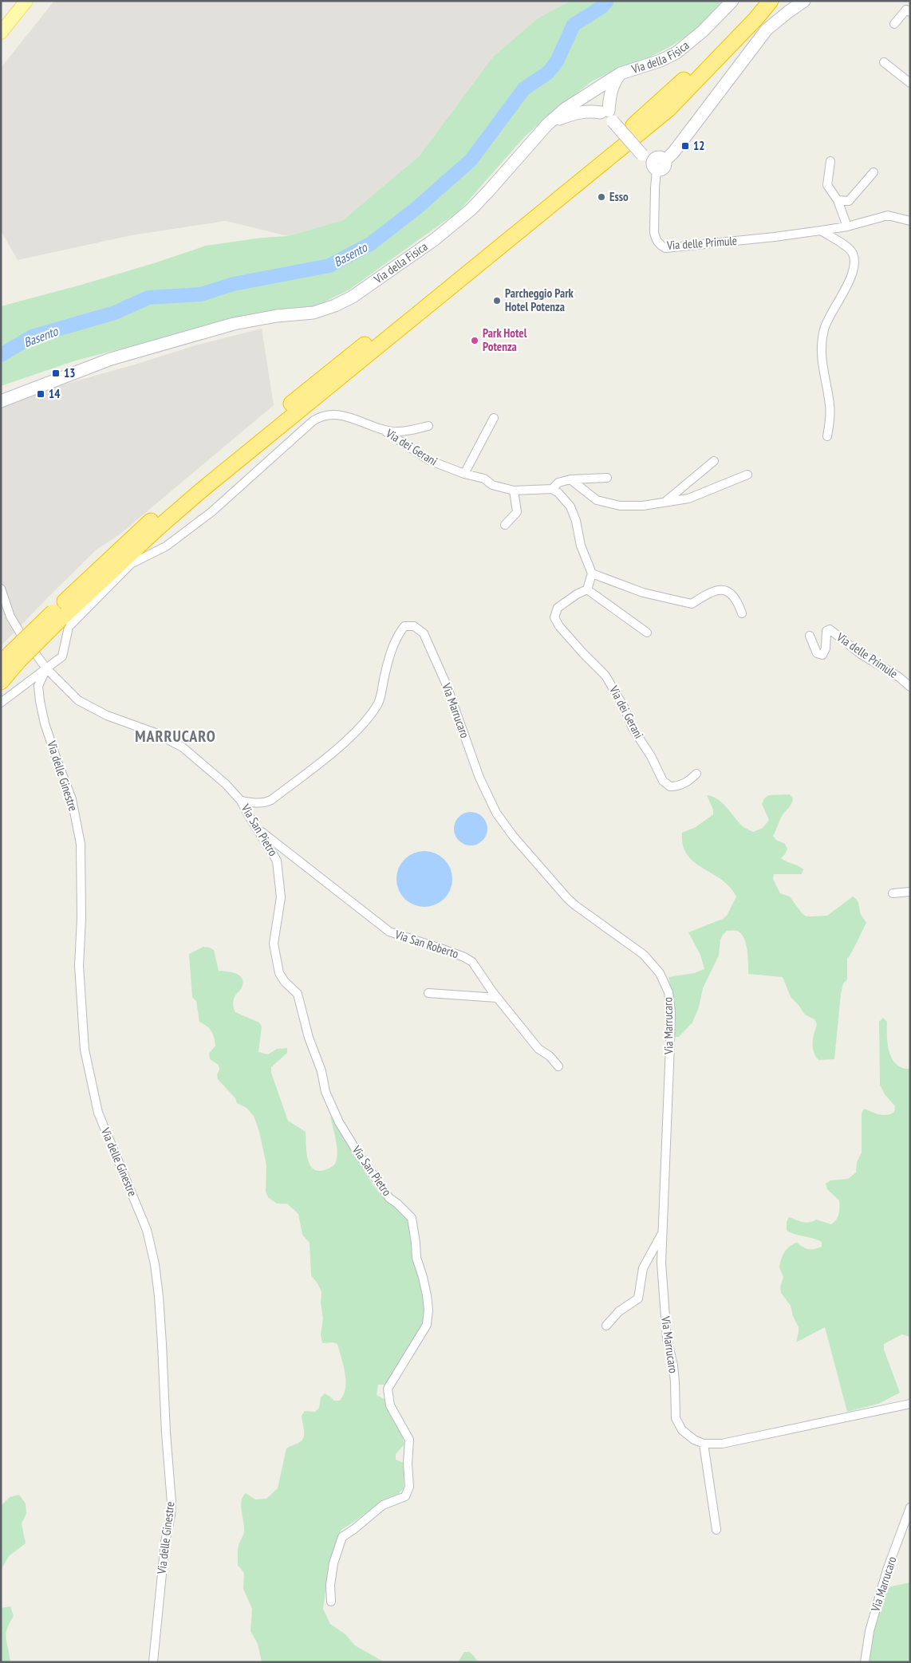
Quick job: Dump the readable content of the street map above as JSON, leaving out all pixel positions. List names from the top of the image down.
{
  "streets": {
    "street": [
      "Via della Fisica",
      "Via delle Primule",
      "Via dei Gerani",
      "Via Marrucaro",
      "Via delle Ginestre",
      "Via San Pietro",
      "Via San Roberto"
    ]
  },
  "crossings": [
    ["Via Marrucaro", "Via San Pietro"],
    ["Via San Pietro", "Via San Roberto"]
  ],
  "districts": ["MARRUCARO"],
  "water": ["Basento"],
  "places": {
    "transit": ["12", "13", "14"],
    "other": ["Esso", "Parcheggio Park Hotel Potenza", "Park Hotel Potenza"]
  }
}
